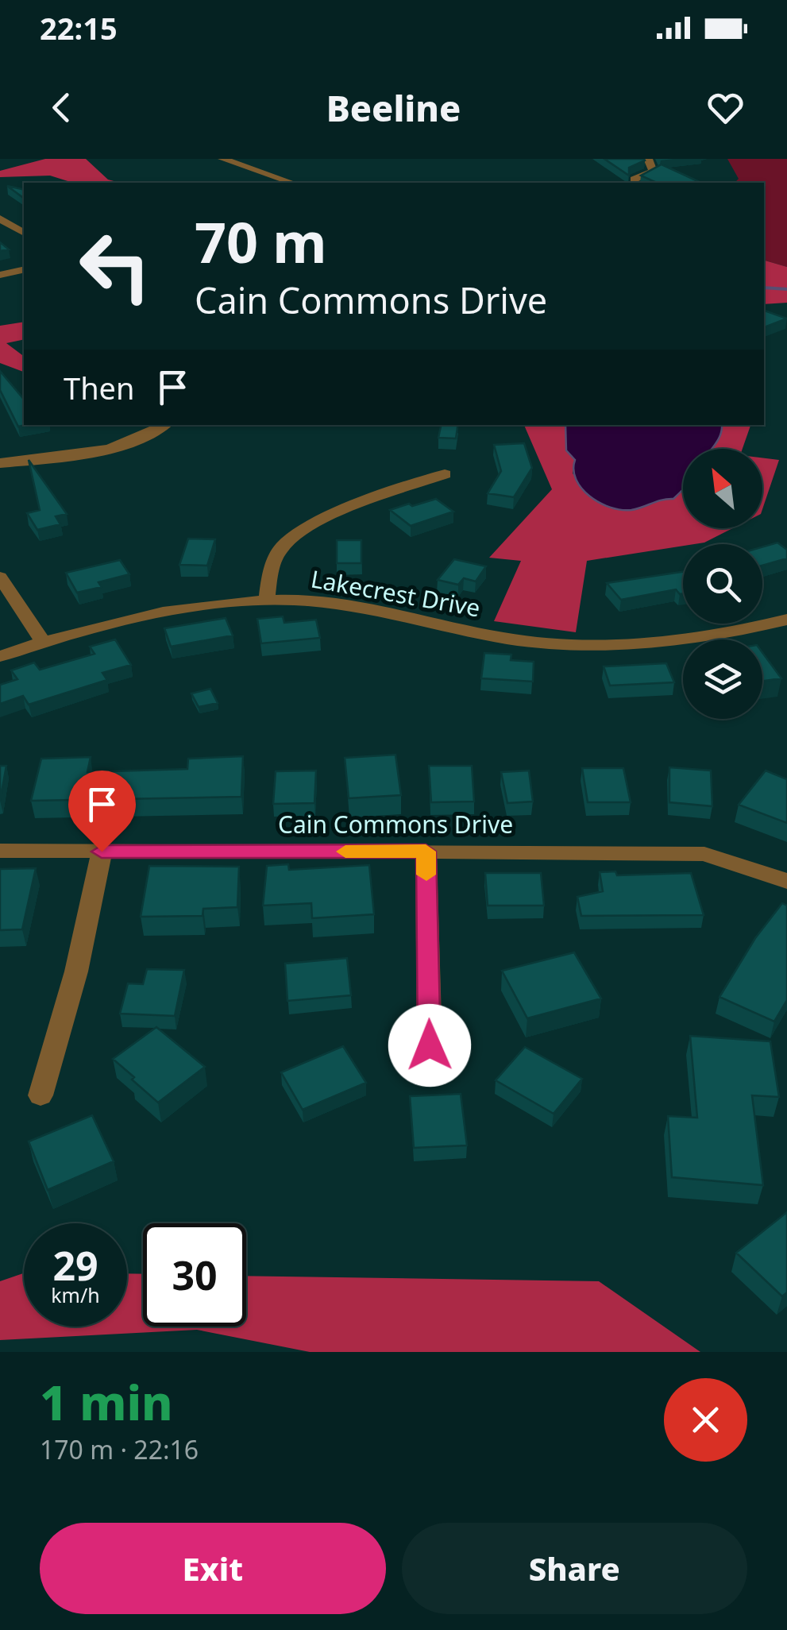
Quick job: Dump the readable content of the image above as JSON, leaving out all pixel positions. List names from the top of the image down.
{
  "streets": {
    "street": ["Lakecrest Drive", "Cain Commons Drive"]
  },
  "north": "top left",
  "page": {
    "status": "22:15",
    "header": "Beeline",
    "turn": ["70 m", "Cain Commons Drive"],
    "then": "Then",
    "speed": "29 km/h",
    "limit": "30",
    "heading": ["1 min", "170 m · 22:16"],
    "buttons": ["Exit", "Share"]
  }
}
